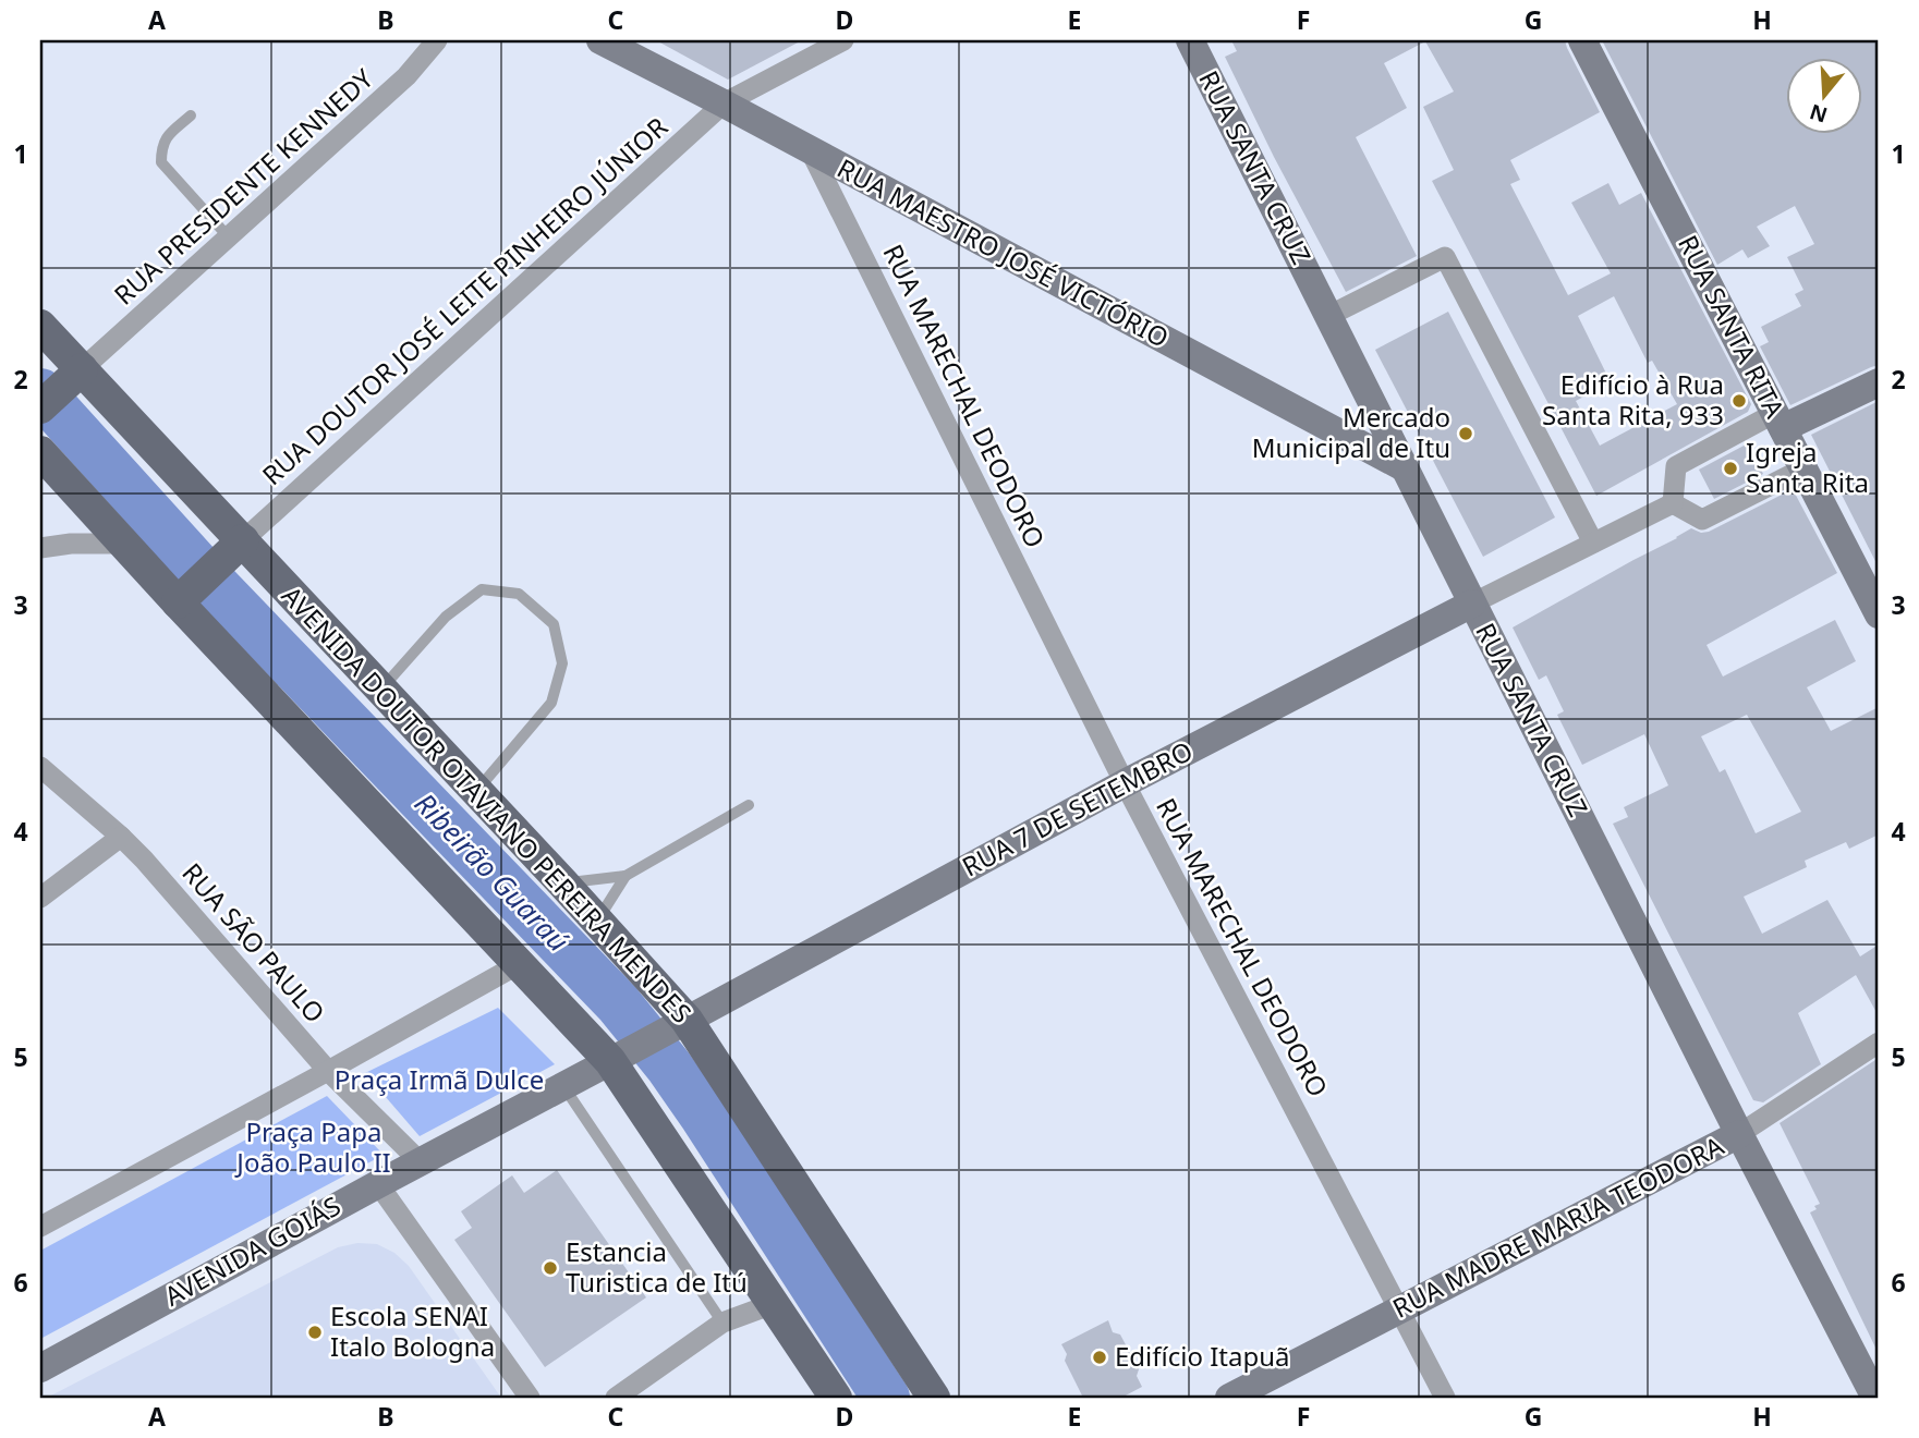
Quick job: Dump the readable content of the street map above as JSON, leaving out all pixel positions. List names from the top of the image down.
{
  "streets": {
    "main road": ["AVENIDA DOUTOR OTAVIANO PEREIRA MENDES"],
    "street": [
      "RUA SANTA CRUZ",
      "RUA PRESIDENTE KENNEDY",
      "RUA MAESTRO JOSÉ VICTÓRIO",
      "RUA DOUTOR JOSÉ LEITE PINHEIRO JÚNIOR",
      "RUA SANTA RITA",
      "RUA MARECHAL DEODORO",
      "RUA 7 DE SETEMBRO",
      "RUA SÃO PAULO",
      "RUA MADRE MARIA TEODORA",
      "AVENIDA GOIÁS"
    ]
  },
  "crossings": [
    ["RUA SANTA CRUZ", "RUA MAESTRO JOSÉ VICTÓRIO"],
    ["RUA SANTA CRUZ", "RUA 7 DE SETEMBRO"],
    ["RUA SANTA CRUZ", "RUA MADRE MARIA TEODORA"],
    ["RUA PRESIDENTE KENNEDY", "AVENIDA DOUTOR OTAVIANO PEREIRA MENDES"],
    ["RUA MAESTRO JOSÉ VICTÓRIO", "RUA DOUTOR JOSÉ LEITE PINHEIRO JÚNIOR"],
    ["RUA MAESTRO JOSÉ VICTÓRIO", "RUA MARECHAL DEODORO"],
    ["RUA DOUTOR JOSÉ LEITE PINHEIRO JÚNIOR", "AVENIDA DOUTOR OTAVIANO PEREIRA MENDES"],
    ["RUA MARECHAL DEODORO", "RUA 7 DE SETEMBRO"],
    ["RUA MARECHAL DEODORO", "RUA MADRE MARIA TEODORA"],
    ["AVENIDA DOUTOR OTAVIANO PEREIRA MENDES", "RUA 7 DE SETEMBRO"],
    ["AVENIDA DOUTOR OTAVIANO PEREIRA MENDES", "AVENIDA GOIÁS"],
    ["RUA 7 DE SETEMBRO", "AVENIDA GOIÁS"],
    ["RUA SÃO PAULO", "AVENIDA GOIÁS"]
  ],
  "water": ["Ribeirão Guaraú"],
  "parks": ["Praça Irmã Dulce", "Praça Papa João Paulo II"],
  "places": [
    "Edifício à Rua Santa Rita, 933",
    "Mercado Municipal de Itu",
    "Igreja Santa Rita",
    "Estancia Turistica de Itú",
    "Escola SENAI Italo Bologna",
    "Edifício Itapuã"
  ],
  "north": "bottom",
  "grid": {
    "columns": [
      "A",
      "B",
      "C",
      "D",
      "E",
      "F",
      "G",
      "H"
    ],
    "rows": [
      "1",
      "2",
      "3",
      "4",
      "5",
      "6"
    ]
  }
}
